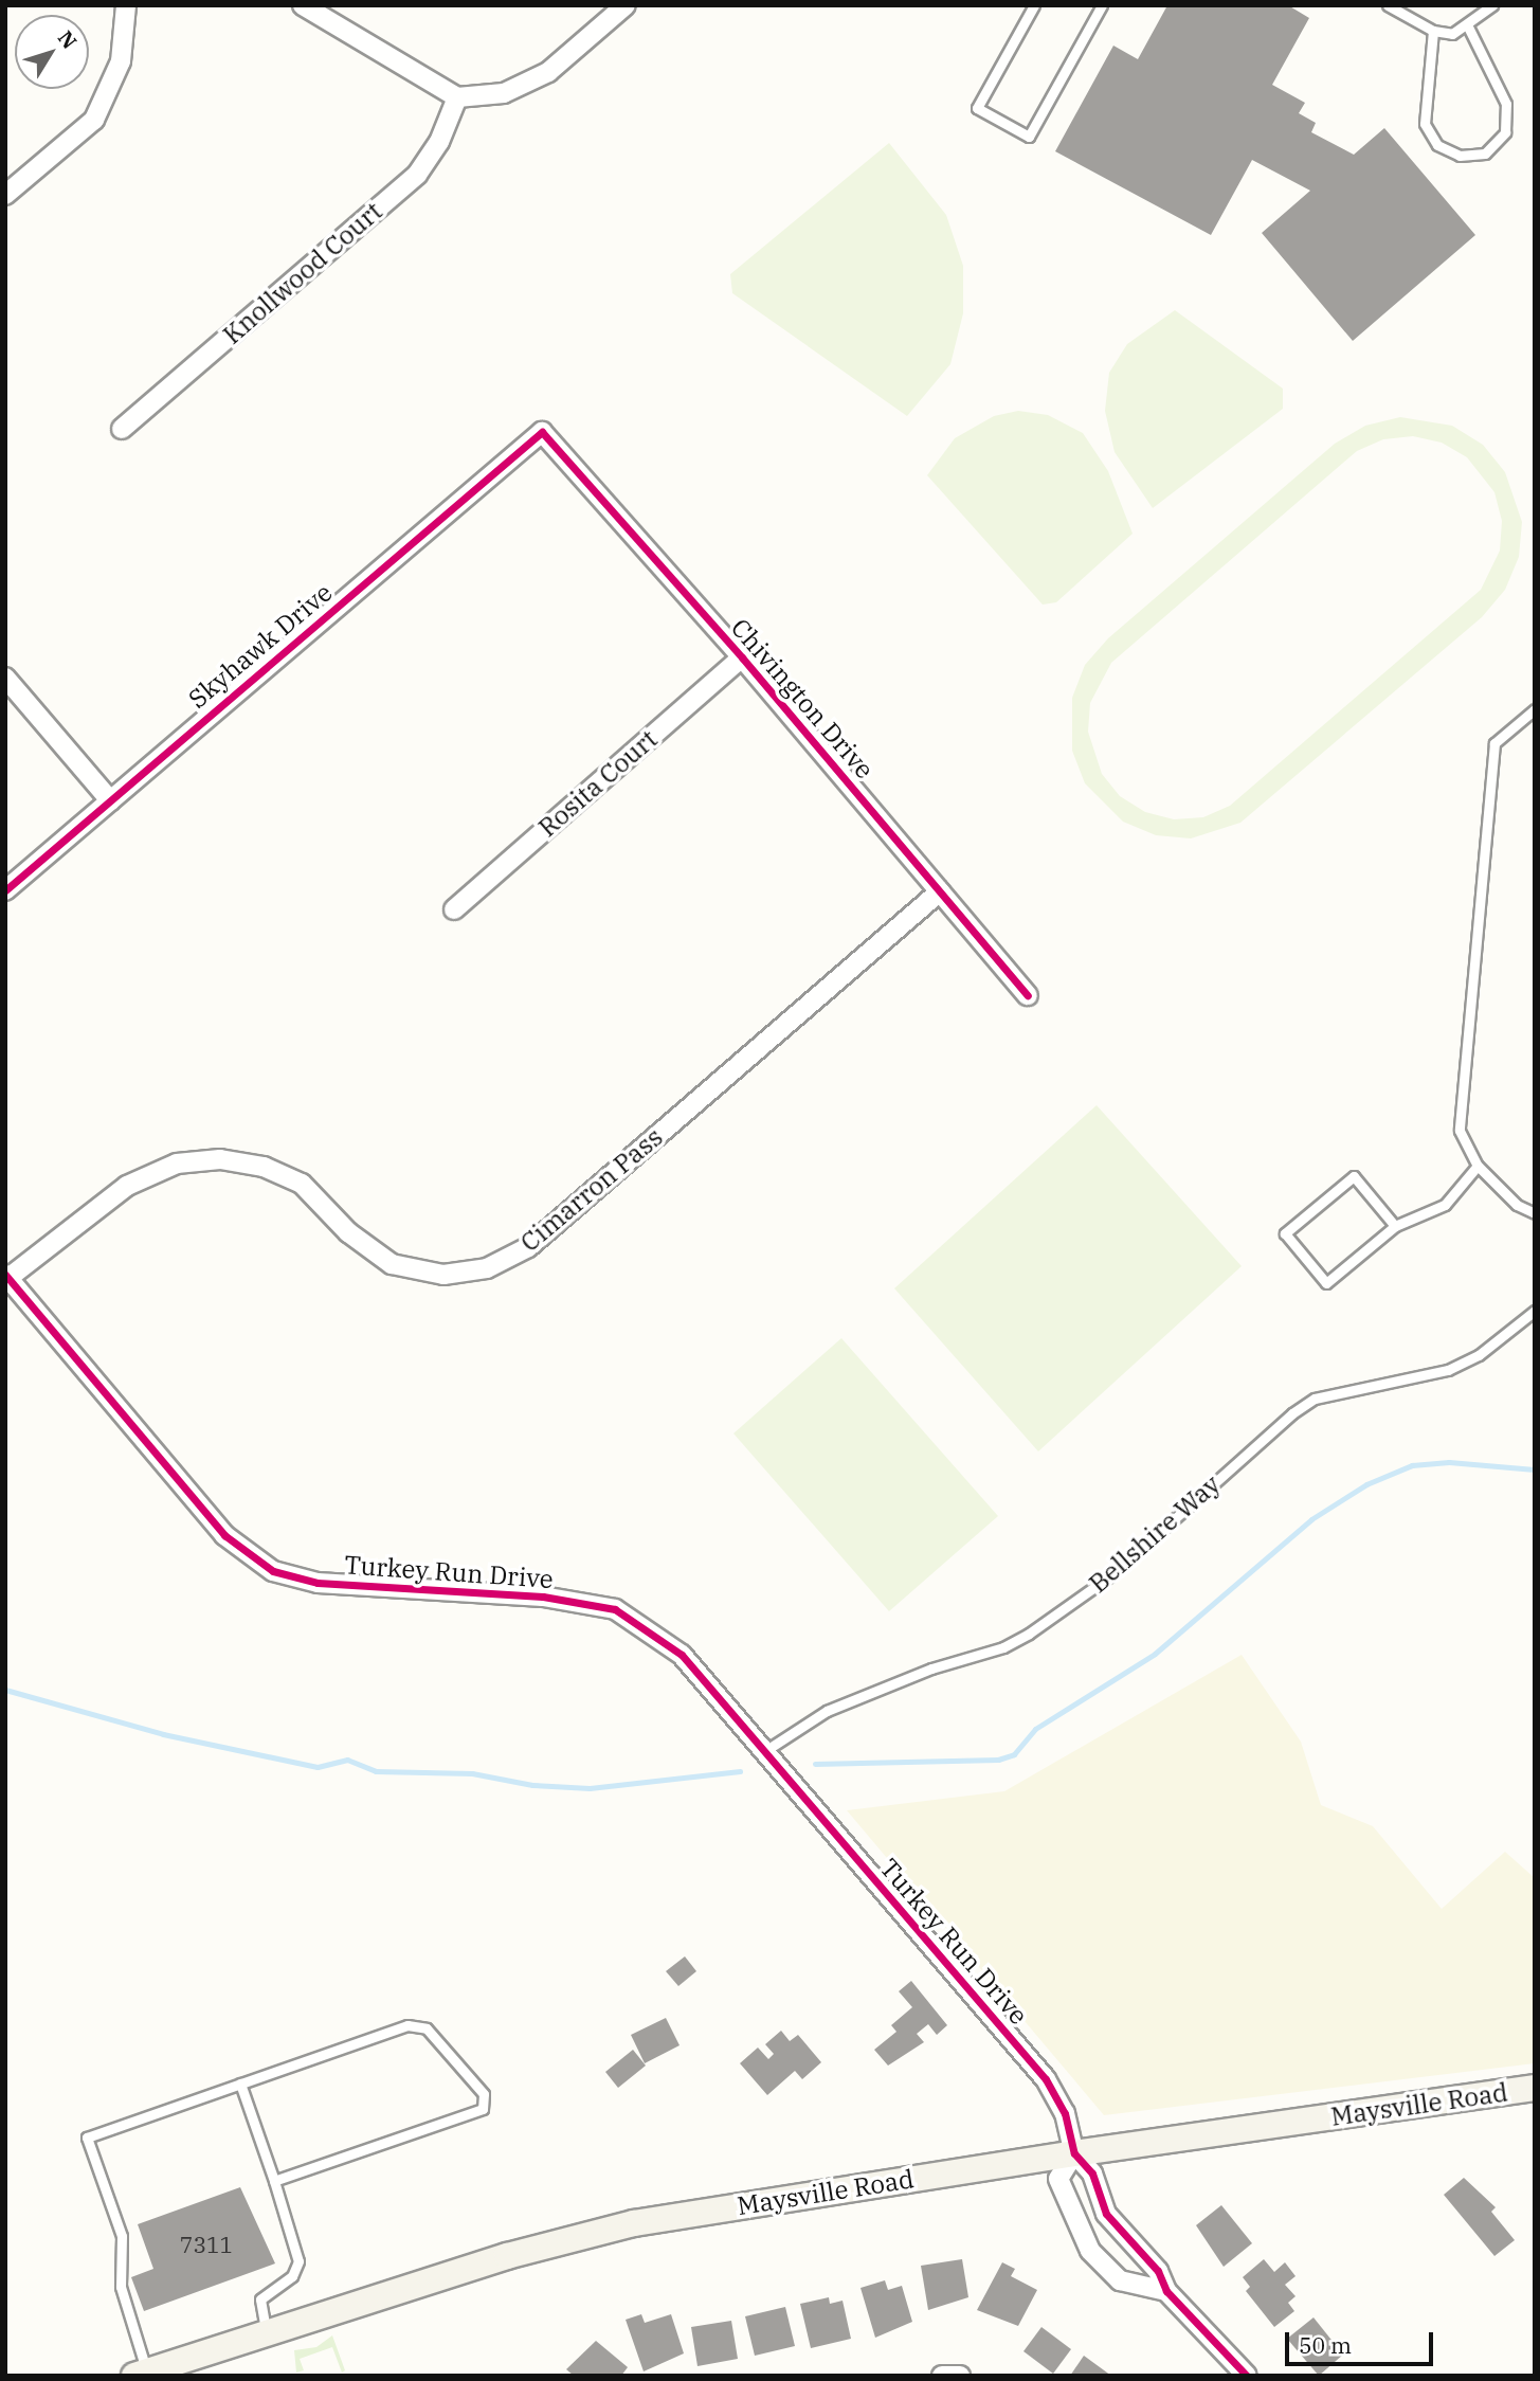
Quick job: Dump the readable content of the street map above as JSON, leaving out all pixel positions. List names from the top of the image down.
{
  "streets": {
    "main road": ["Maysville Road"],
    "street": [
      "Knollwood Court",
      "Skyhawk Drive",
      "Chivington Drive",
      "Rosita Court",
      "Cimarron Pass",
      "Turkey Run Drive"
    ],
    "lane": ["Bellshire Way"]
  },
  "crossings": [
    ["Skyhawk Drive", "Chivington Drive"],
    ["Chivington Drive", "Rosita Court"],
    ["Chivington Drive", "Cimarron Pass"],
    ["Cimarron Pass", "Turkey Run Drive"],
    ["Bellshire Way", "Turkey Run Drive"],
    ["Turkey Run Drive", "Maysville Road"]
  ],
  "house_numbers": ["7311"],
  "scale_bar": "50 m",
  "north": "top right"
}
